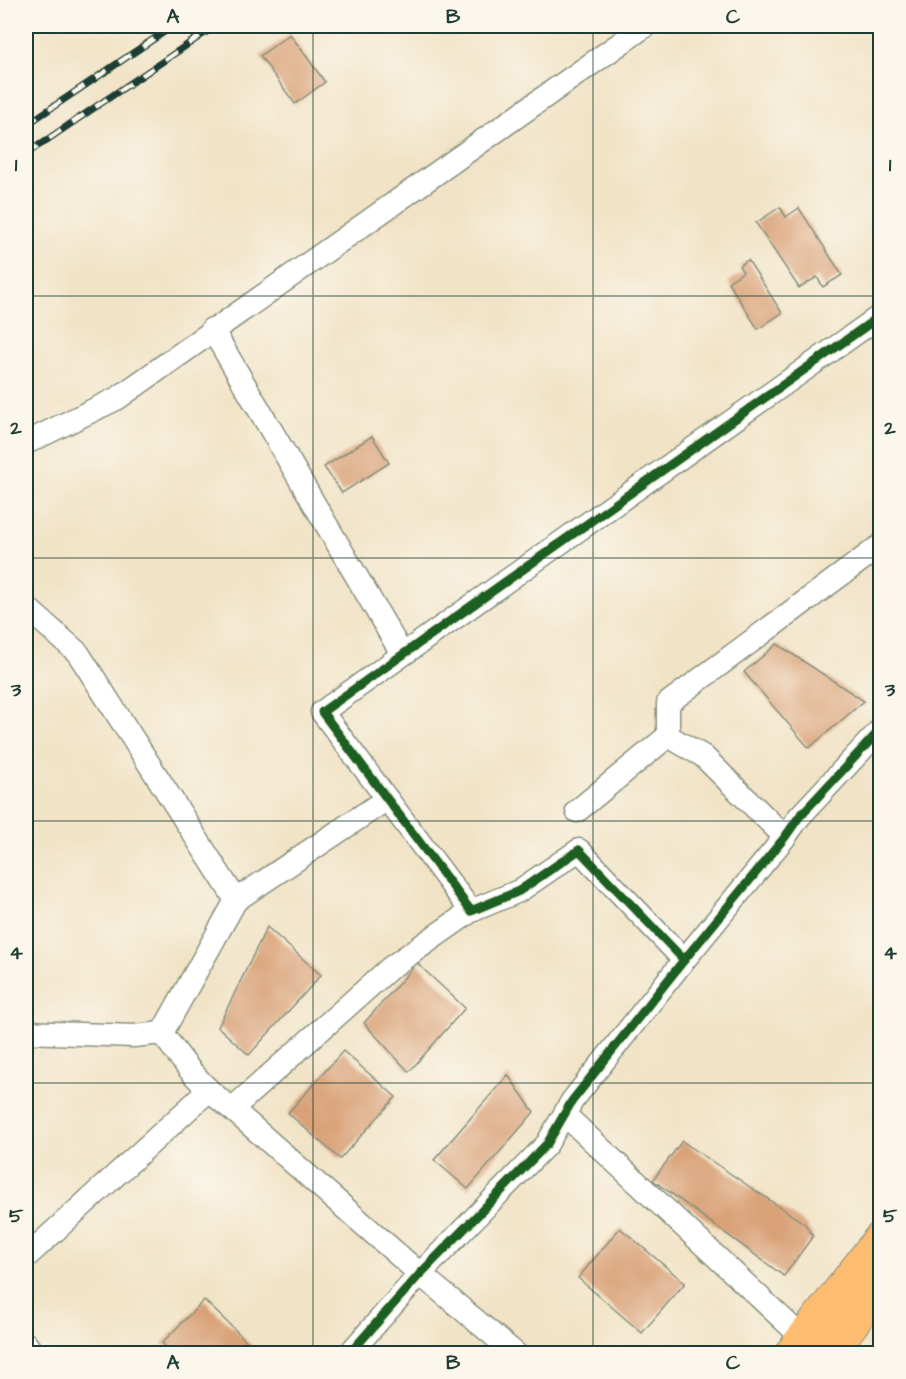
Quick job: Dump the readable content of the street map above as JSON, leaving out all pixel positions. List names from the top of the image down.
{
  "grid": {
    "columns": ["A", "B", "C"],
    "rows": [
      "1",
      "2",
      "3",
      "4",
      "5"
    ]
  }
}
